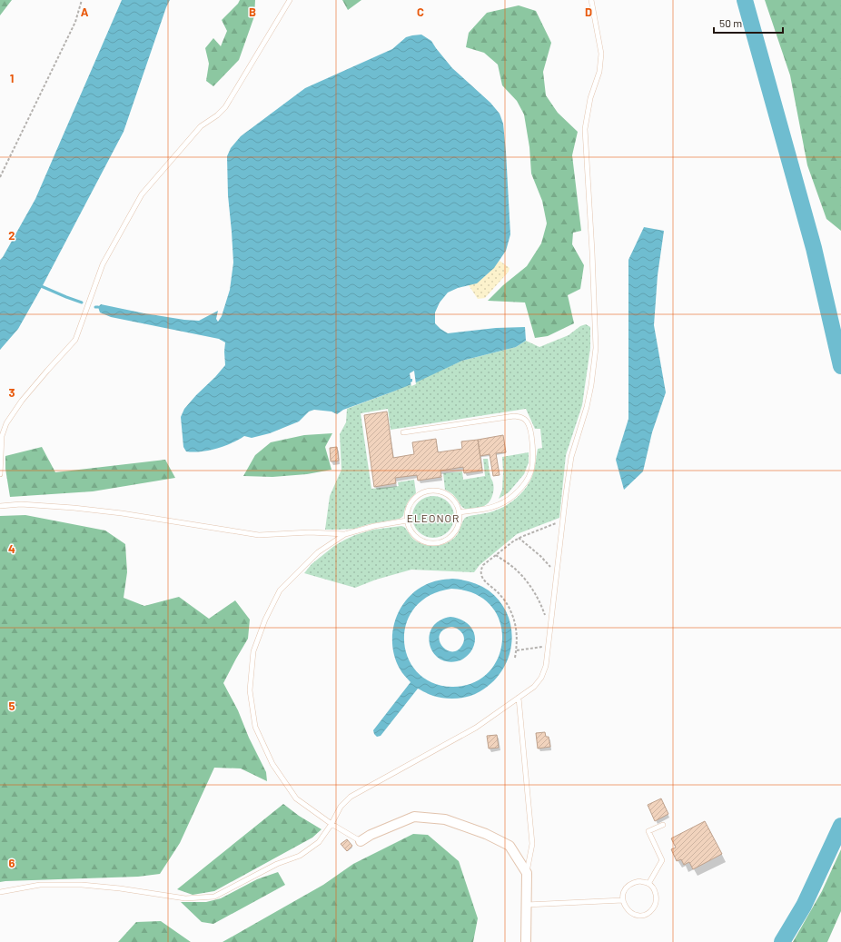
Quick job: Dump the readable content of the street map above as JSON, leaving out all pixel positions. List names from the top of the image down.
{
  "districts": ["ELEONOR"],
  "scale_bar": "50 m",
  "grid": {
    "columns": [
      "A",
      "B",
      "C",
      "D"
    ],
    "rows": [
      "1",
      "2",
      "3",
      "4",
      "5",
      "6"
    ]
  }
}
